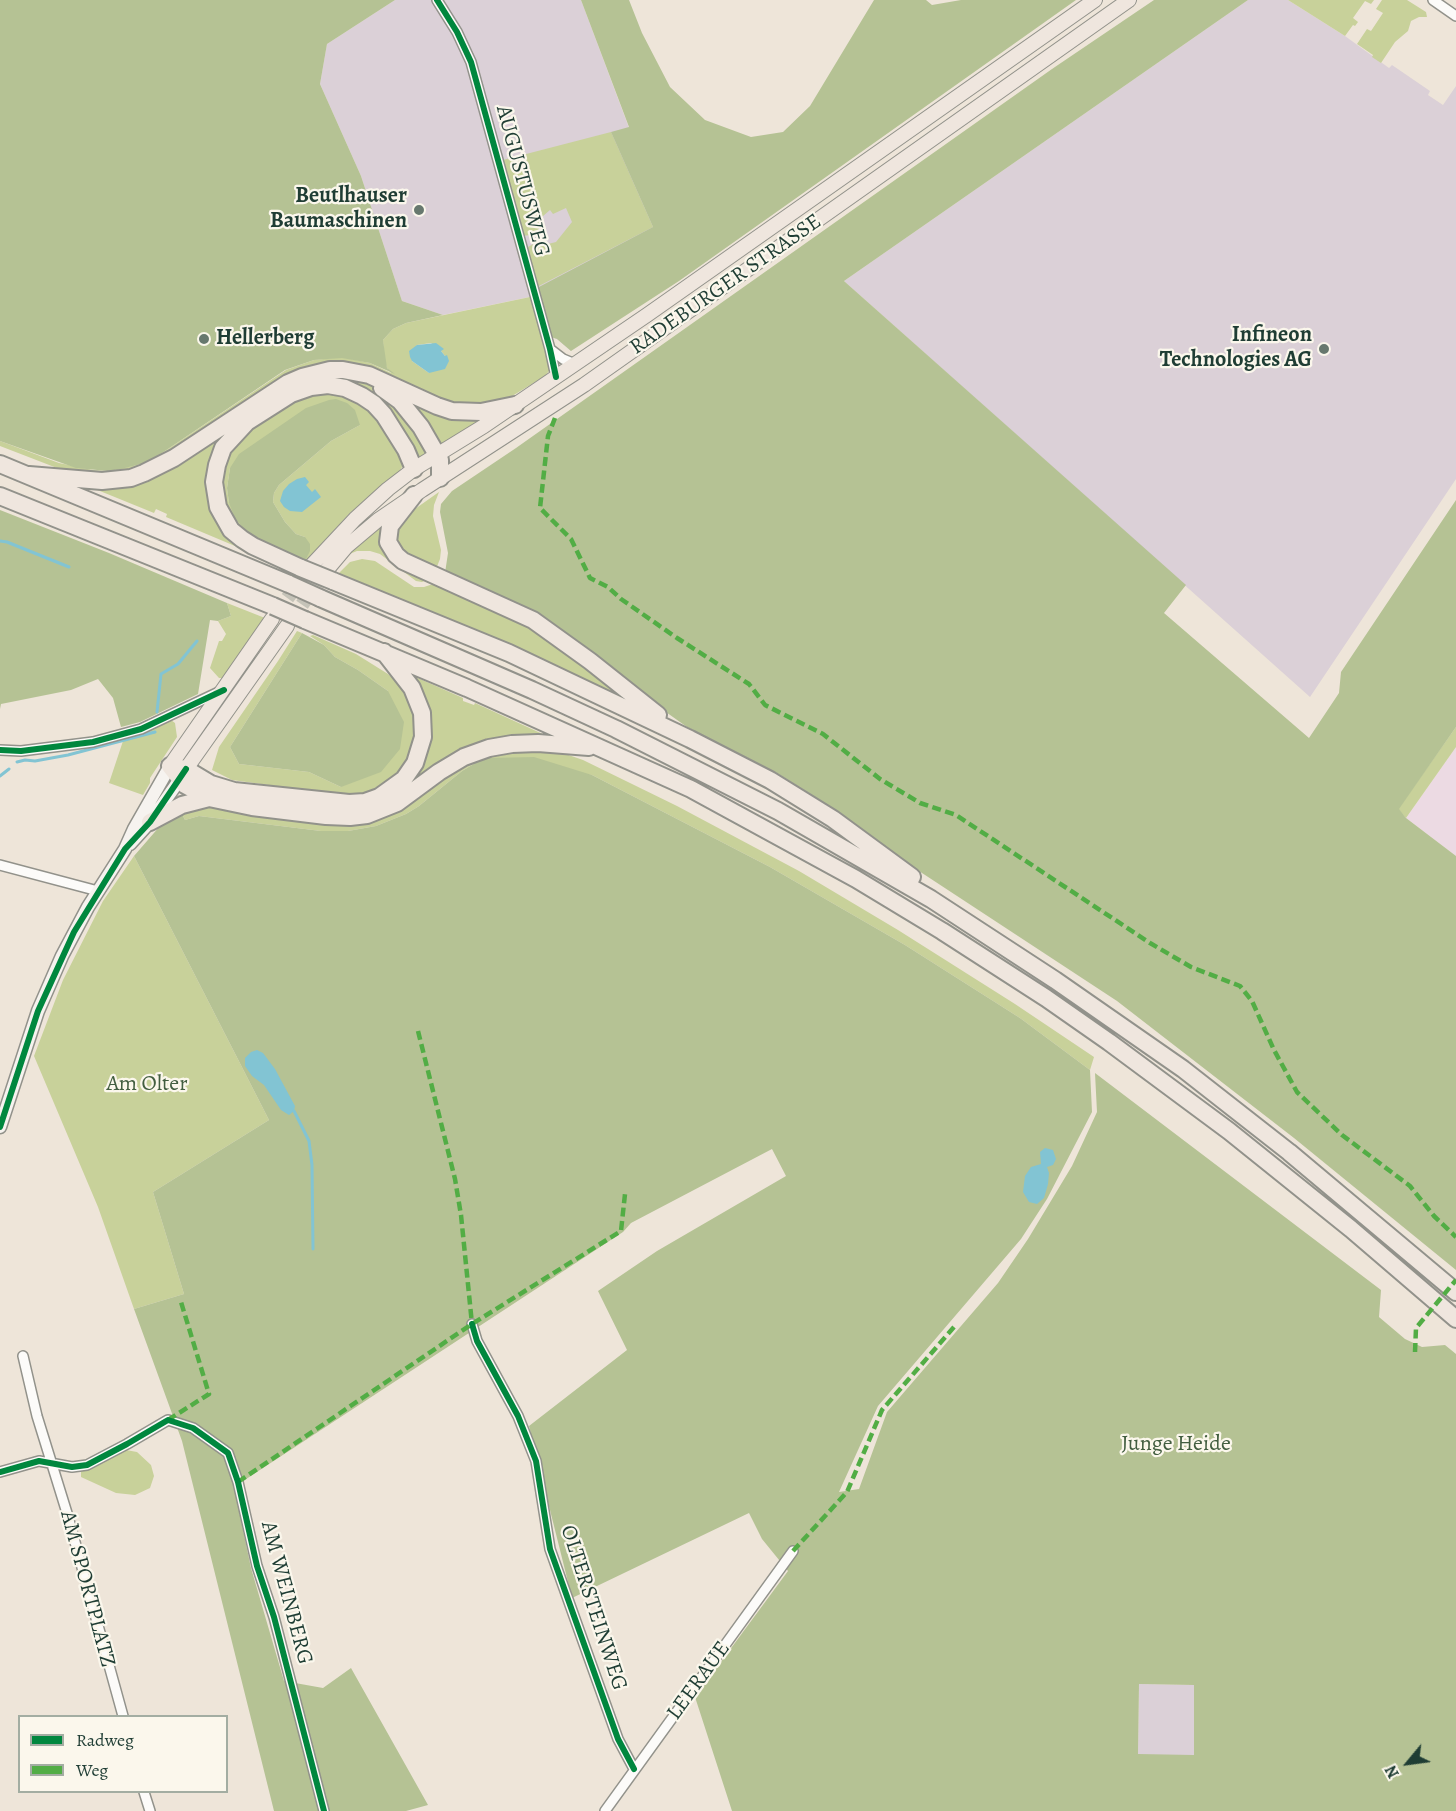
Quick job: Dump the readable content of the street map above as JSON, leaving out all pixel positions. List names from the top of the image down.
{
  "streets": {
    "main road": ["RADEBURGER STRASSE"],
    "street": [
      "AUGUSTUSWEG",
      "AM SPORTPLATZ",
      "AM WEINBERG",
      "OLTERSTEINWEG",
      "LEERAUE"
    ]
  },
  "crossings": [
    ["AUGUSTUSWEG", "RADEBURGER STRASSE"],
    ["AM SPORTPLATZ", "AM WEINBERG"],
    ["OLTERSTEINWEG", "LEERAUE"]
  ],
  "parks": ["Am Olter", "Junge Heide"],
  "places": ["Beutlhauser Baumaschinen", "Hellerberg", "Infineon Technologies AG"],
  "legend": ["Radweg", "Weg"],
  "north": "bottom left"
}
